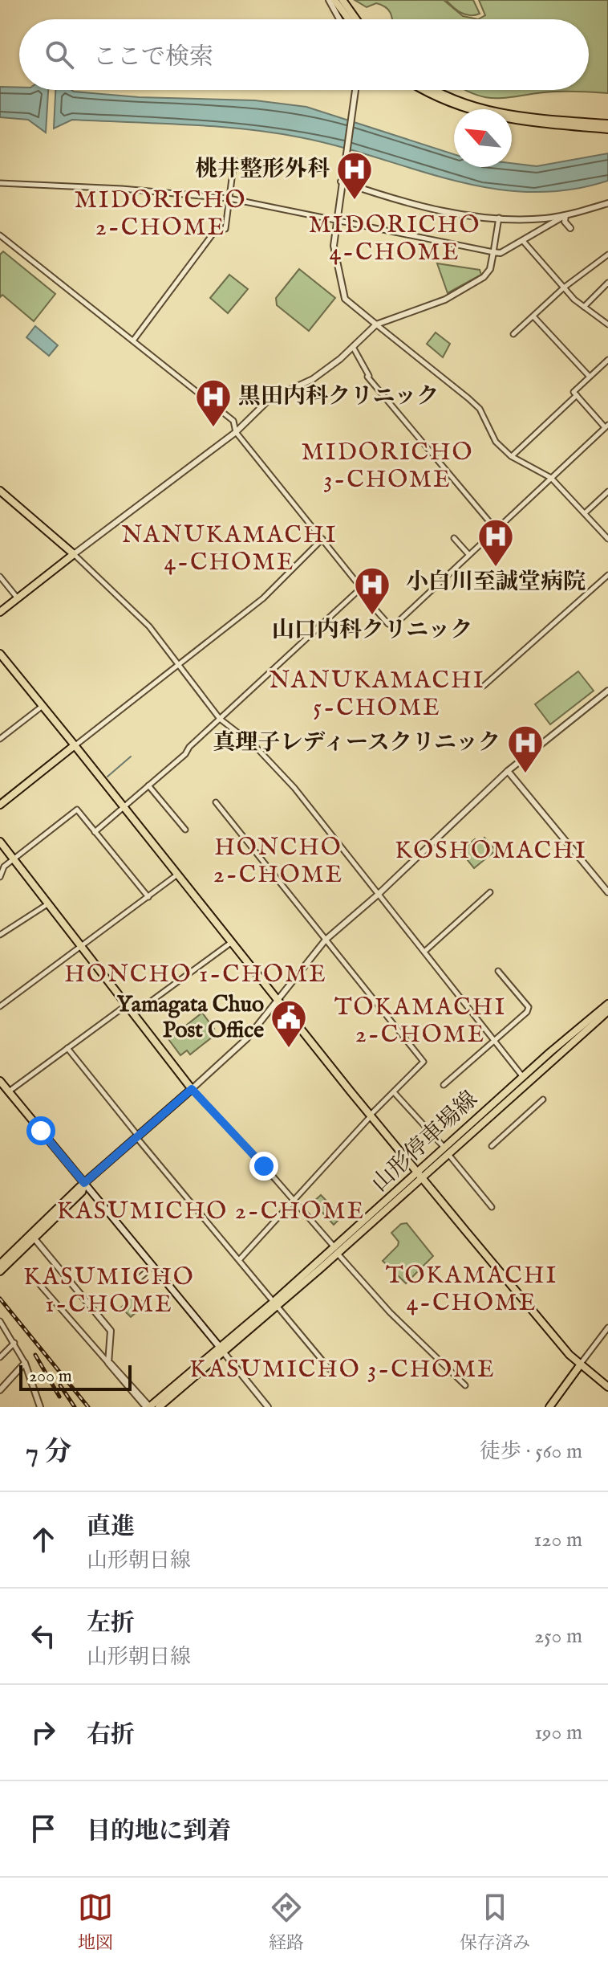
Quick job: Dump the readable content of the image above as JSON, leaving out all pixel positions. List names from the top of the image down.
{
  "streets": {
    "main road": ["山形停車場線"]
  },
  "districts": [
    "MIDORICHO 2-CHOME",
    "MIDORICHO 4-CHOME",
    "MIDORICHO 3-CHOME",
    "NANUKAMACHI 4-CHOME",
    "NANUKAMACHI 5-CHOME",
    "HONCHO 2-CHOME",
    "KOSHOMACHI",
    "HONCHO 1-CHOME",
    "TOKAMACHI 2-CHOME",
    "KASUMICHO 2-CHOME",
    "TOKAMACHI 4-CHOME",
    "KASUMICHO 1-CHOME",
    "KASUMICHO 3-CHOME"
  ],
  "places": {
    "hospital": [
      "桃井整形外科",
      "黒田内科クリニック",
      "小白川至誠堂病院",
      "山口内科クリニック",
      "真理子レディースクリニック"
    ],
    "public building": ["Yamagata Chuo Post Office"]
  },
  "scale_bar": "200 m",
  "north": "top left",
  "page": {
    "search": "ここで検索",
    "scale": "200 m",
    "heading": ["7 分", "徒歩 · 560 m"],
    "list": [
      ["直進", "山形朝日線", "120 m"],
      ["左折", "山形朝日線", "250 m"],
      ["右折", "190 m"],
      "目的地に到着"
    ],
    "nav": ["地図", "経路", "保存済み"]
  }
}
